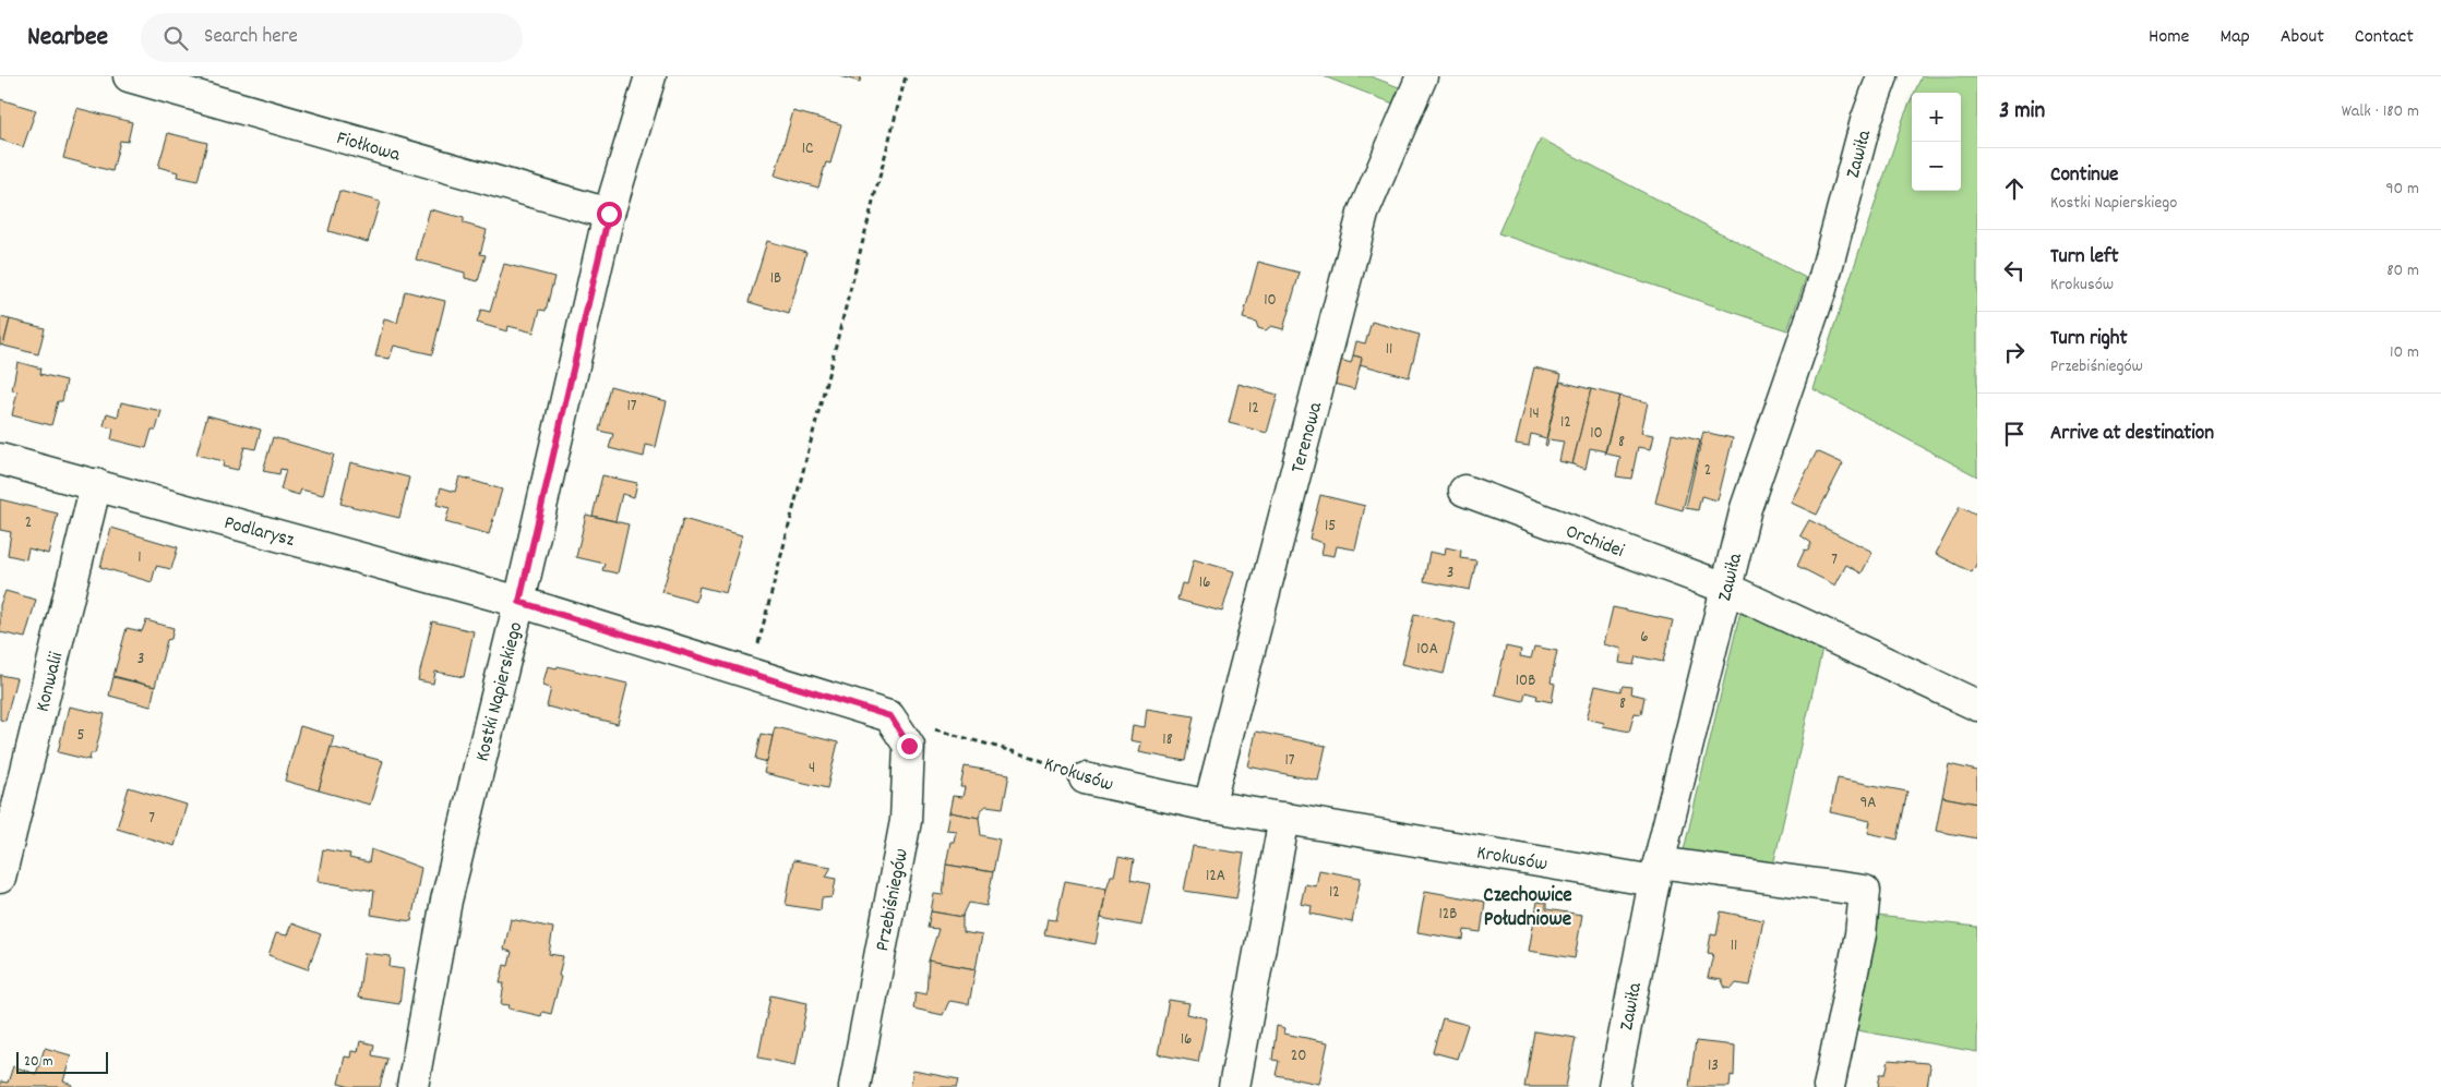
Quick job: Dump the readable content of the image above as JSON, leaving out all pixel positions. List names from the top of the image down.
{
  "streets": {
    "street": [
      "Fiołkowa",
      "Zawiła",
      "Terenowa",
      "Podlarysz",
      "Orchidei",
      "Konwalii",
      "Kostki Napierskiego",
      "Krokusów",
      "Przebiśniegów"
    ]
  },
  "crossings": [
    ["Fiołkowa", "Kostki Napierskiego"],
    ["Zawiła", "Orchidei"],
    ["Zawiła", "Krokusów"],
    ["Terenowa", "Krokusów"],
    ["Podlarysz", "Konwalii"],
    ["Podlarysz", "Kostki Napierskiego"],
    ["Krokusów", "Przebiśniegów"]
  ],
  "districts": ["Czechowice Południowe"],
  "house_numbers": [
    "1C",
    "1B",
    "10",
    "11",
    "17",
    "12",
    "14",
    "12",
    "10",
    "8",
    "2",
    "2",
    "15",
    "1",
    "7",
    "3",
    "16",
    "6",
    "10A",
    "3",
    "10B",
    "8",
    "5",
    "18",
    "17",
    "4",
    "9A",
    "7",
    "12A",
    "12",
    "12B",
    "11",
    "16",
    "20",
    "13"
  ],
  "scale_bar": "20 m",
  "page": {
    "header": "Nearbee",
    "search": "Search here",
    "nav": [
      "Home",
      "Map",
      "About",
      "Contact"
    ],
    "heading": ["3 min", "Walk · 180 m"],
    "map_buttons": ["+", "−"],
    "list": [
      ["Continue", "Kostki Napierskiego", "90 m"],
      ["Turn left", "Krokusów", "80 m"],
      ["Turn right", "Przebiśniegów", "10 m"],
      "Arrive at destination"
    ],
    "scale": "20 m"
  }
}
